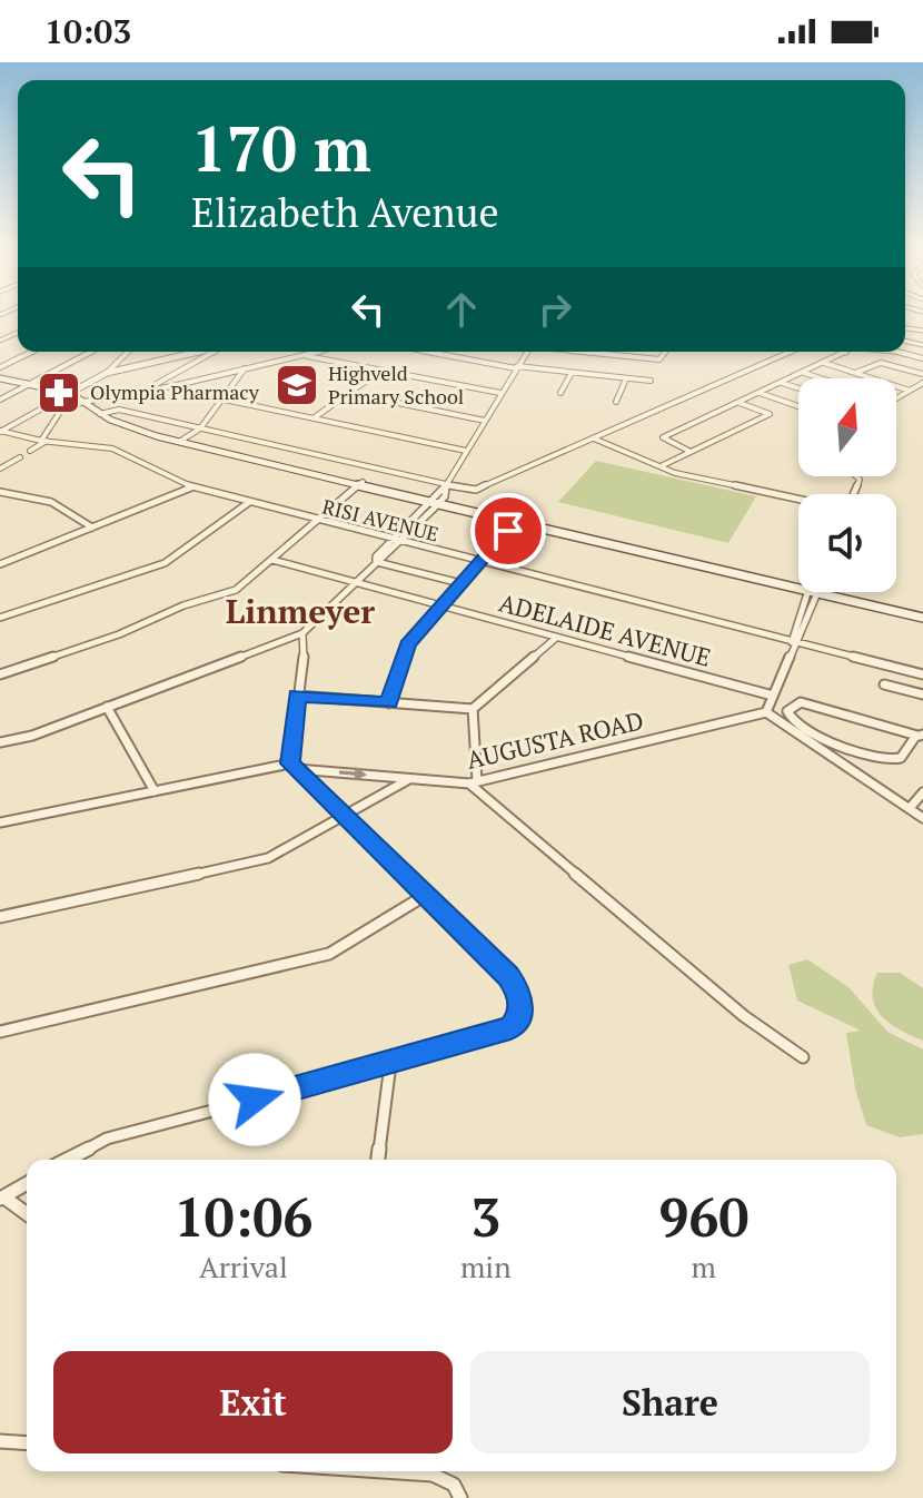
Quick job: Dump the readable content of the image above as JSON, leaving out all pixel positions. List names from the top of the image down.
{
  "streets": {
    "street": ["RISI AVENUE", "ADELAIDE AVENUE", "AUGUSTA ROAD"]
  },
  "districts": ["Linmeyer"],
  "places": {
    "school or university": ["Highveld Primary School"],
    "pharmacy": ["Olympia Pharmacy"]
  },
  "north": "top",
  "page": {
    "status": "10:03",
    "turn": ["170 m", "Elizabeth Avenue"],
    "eta": [
      "10:06",
      "Arrival",
      "3",
      "min",
      "960",
      "m"
    ],
    "buttons": ["Exit", "Share"]
  }
}
